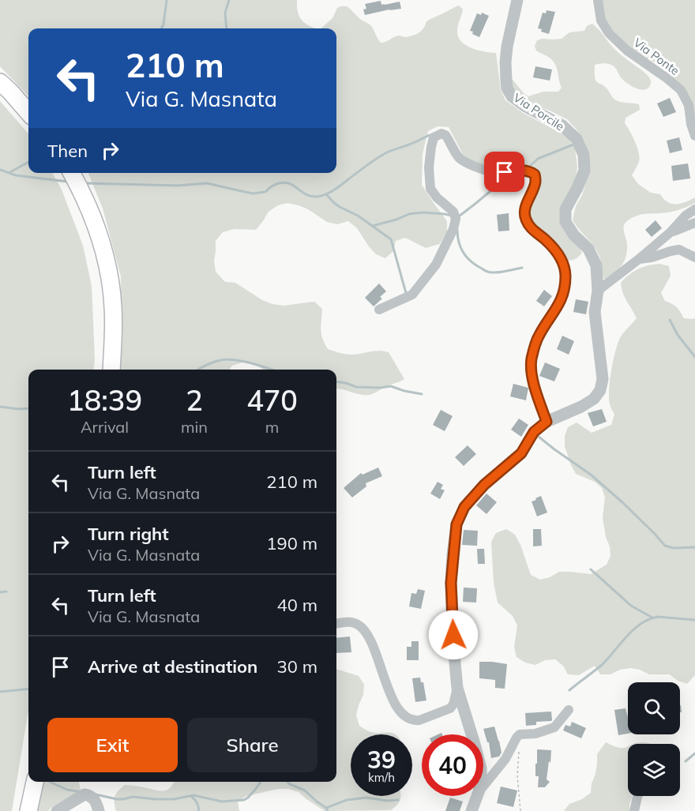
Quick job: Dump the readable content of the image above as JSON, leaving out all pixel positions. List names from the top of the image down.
{
  "streets": {
    "street": ["Via Ponte", "Via Porcile"]
  },
  "page": {
    "turn": ["210 m", "Via G. Masnata"],
    "then": "Then",
    "eta": [
      "18:39",
      "Arrival",
      "2",
      "min",
      "470",
      "m"
    ],
    "list": [
      {
        "name": "Turn left",
        "note": "Via G. Masnata",
        "value": "210 m"
      },
      {
        "name": "Turn right",
        "note": "Via G. Masnata",
        "value": "190 m"
      },
      {
        "name": "Turn left",
        "note": "Via G. Masnata",
        "value": "40 m"
      },
      {
        "name": "Arrive at destination",
        "value": "30 m"
      }
    ],
    "buttons": ["Exit", "Share"],
    "speed": "39 km/h",
    "limit": "40"
  }
}
